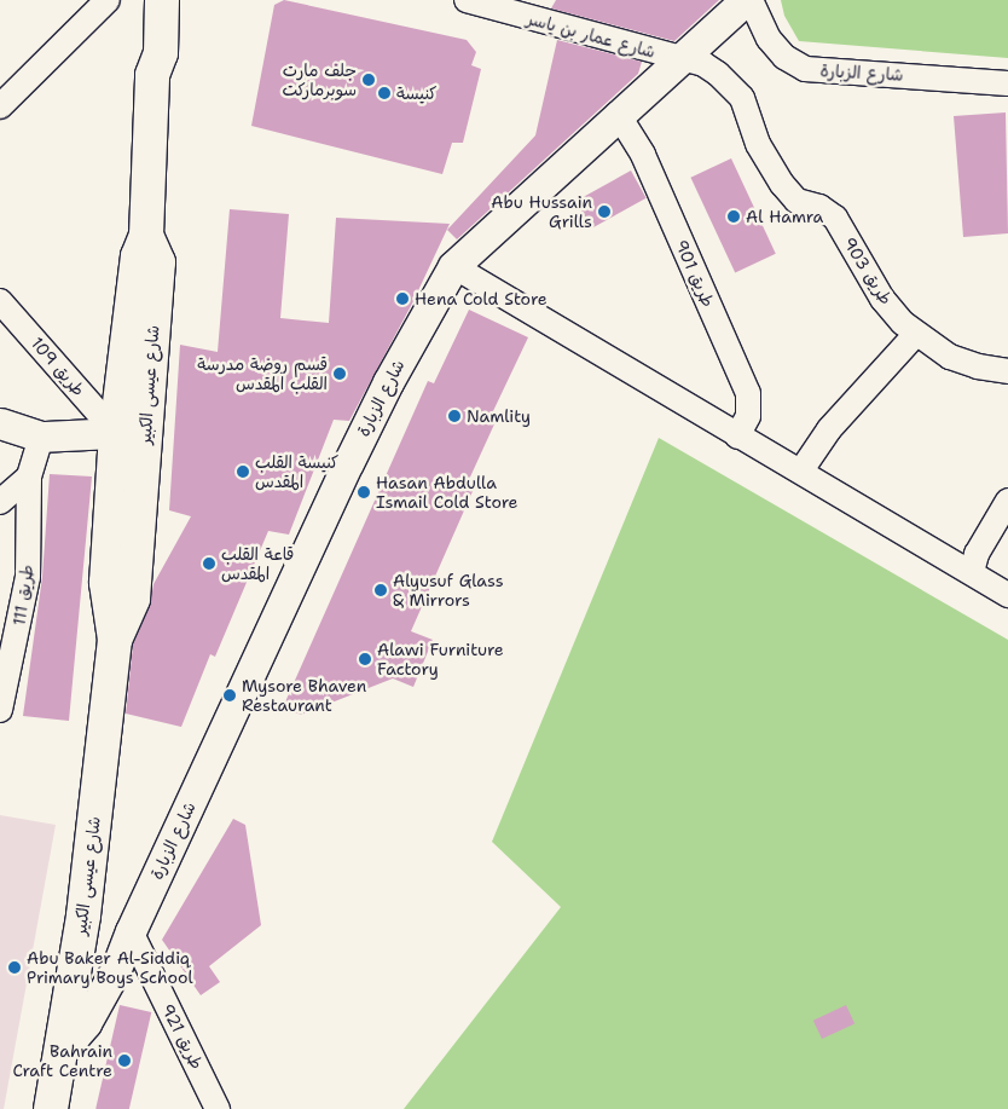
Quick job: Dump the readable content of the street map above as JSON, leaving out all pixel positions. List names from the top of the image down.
{
  "streets": {
    "main road": ["شارع عيسى الكبير"],
    "street": [
      "شارع عمار بن ياسر",
      "شارع الزبارة",
      "طريق 903",
      "طريق 901",
      "طريق 109",
      "طريق 111",
      "طريق 921"
    ]
  },
  "crossings": [
    ["شارع عمار بن ياسر", "شارع الزبارة"],
    ["شارع عمار بن ياسر", "طريق 903"],
    ["شارع الزبارة", "طريق 903"],
    ["شارع الزبارة", "طريق 901"],
    ["شارع الزبارة", "شارع عيسى الكبير"],
    ["شارع الزبارة", "طريق 921"],
    ["طريق 109", "شارع عيسى الكبير"]
  ],
  "places": [
    "جلف مارت سوبرماركت",
    "كنيسة",
    "Abu Hussain Grills",
    "Al Hamra",
    "Hena Cold Store",
    "قسم روضة مدرسة القلب المقدس",
    "Namlity",
    "كنيسة القلب المقدس",
    "Hasan Abdulla Ismail Cold Store",
    "قاعة القلب المقدس",
    "Alyusuf Glass & Mirrors",
    "Alawi Furniture Factory",
    "Mysore Bhaven Restaurant",
    "Abu Baker Al-Siddiq Primary Boys School",
    "Bahrain Craft Centre"
  ]
}
